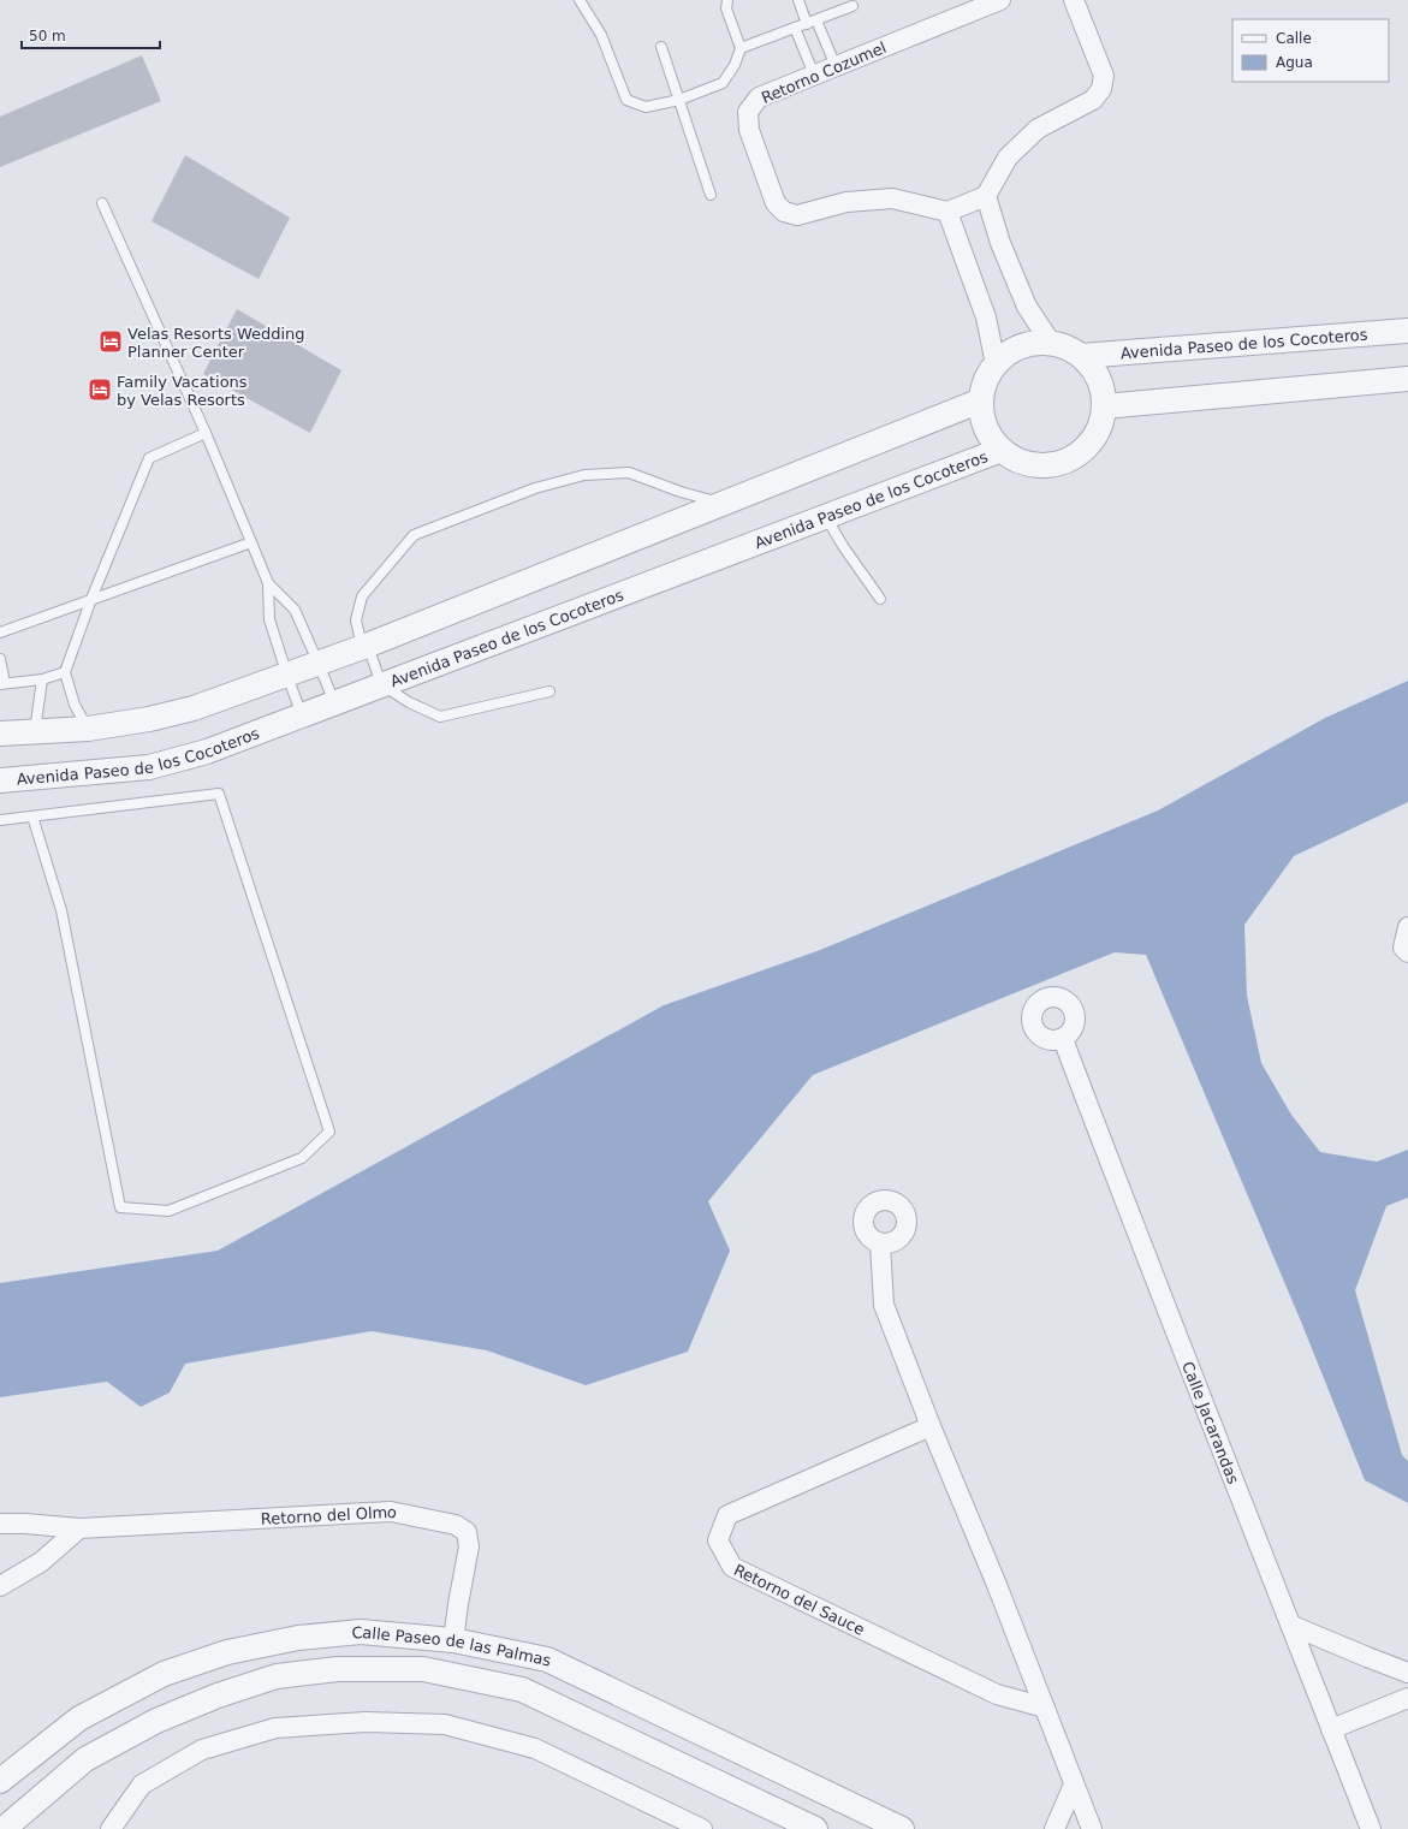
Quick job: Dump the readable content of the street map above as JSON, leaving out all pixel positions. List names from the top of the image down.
{
  "streets": {
    "street": [
      "Retorno Cozumel",
      "Avenida Paseo de los Cocoteros",
      "Calle Jacarandas",
      "Retorno del Olmo",
      "Retorno del Sauce",
      "Calle Paseo de las Palmas"
    ]
  },
  "crossings": [
    ["Retorno del Olmo", "Calle Paseo de las Palmas"]
  ],
  "places": {
    "hotel": ["Velas Resorts Wedding Planner Center", "Family Vacations by Velas Resorts"]
  },
  "legend": ["Calle", "Agua"],
  "scale_bar": "50 m"
}
